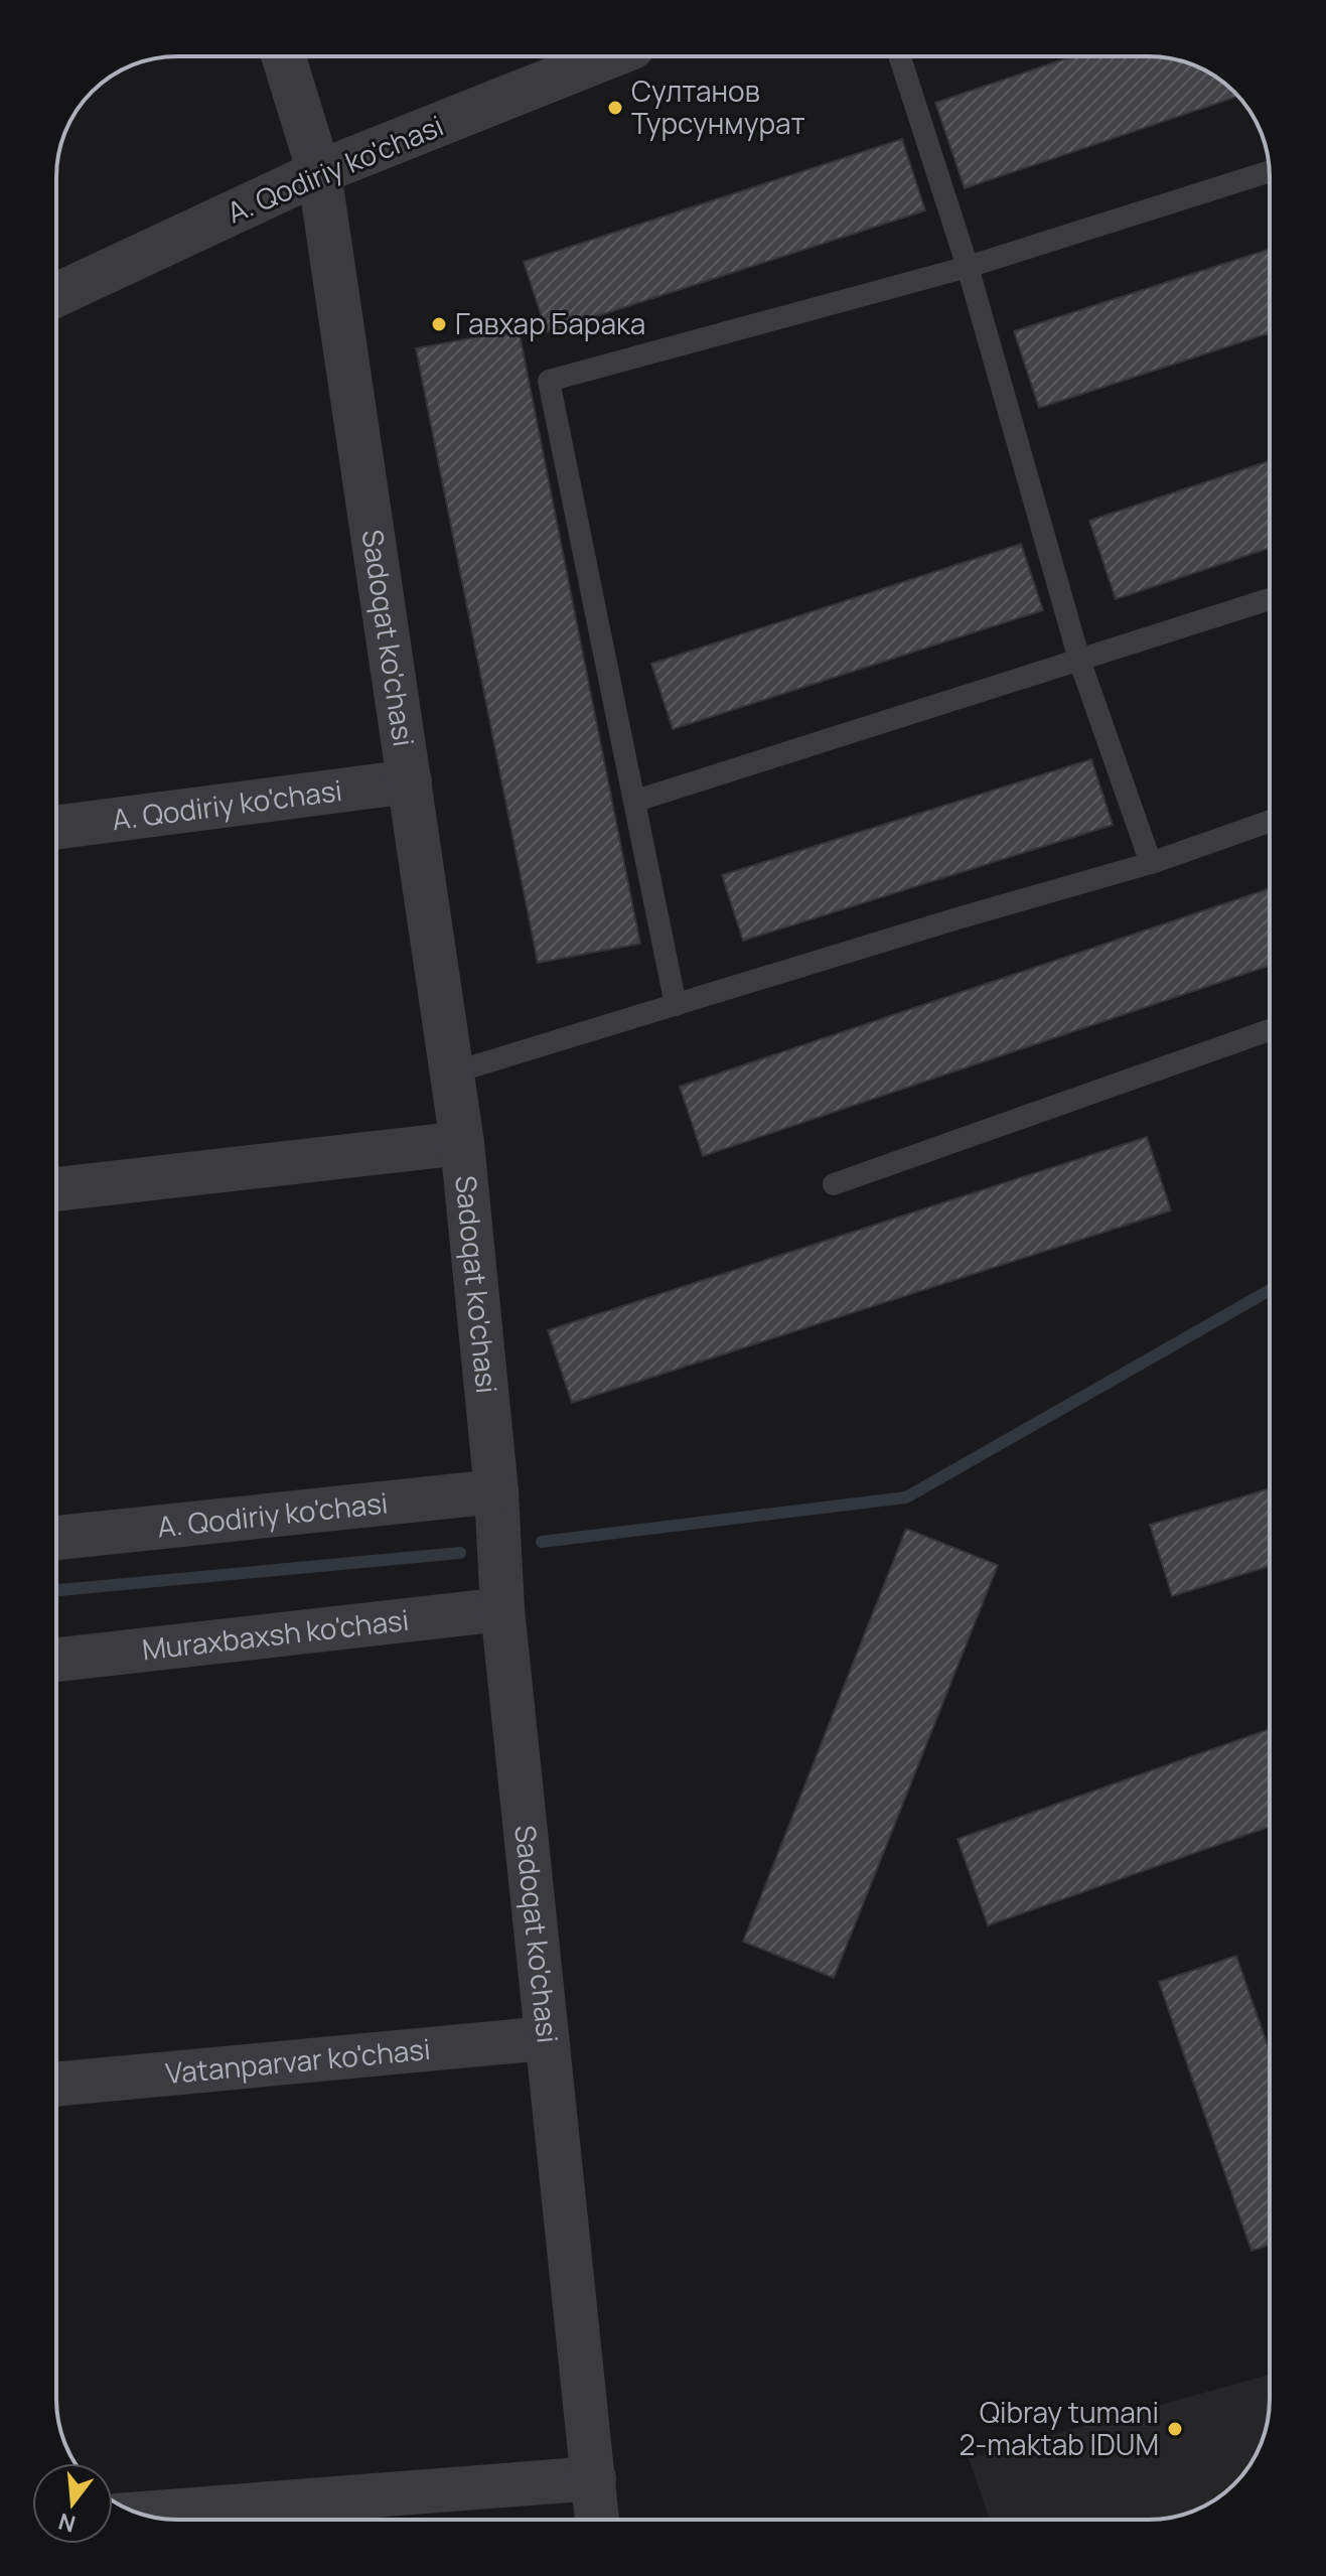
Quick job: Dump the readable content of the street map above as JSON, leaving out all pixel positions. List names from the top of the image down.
{
  "streets": {
    "street": [
      "A. Qodiriy ko'chasi",
      "Sadoqat ko'chasi",
      "Muraxbaxsh ko'chasi",
      "Vatanparvar ko'chasi"
    ]
  },
  "crossings": [
    ["A. Qodiriy ko'chasi", "Sadoqat ko'chasi"],
    ["Sadoqat ko'chasi", "Muraxbaxsh ko'chasi"],
    ["Sadoqat ko'chasi", "Vatanparvar ko'chasi"]
  ],
  "places": ["Султанов Турсунмурат", "Гавхар Барака", "Qibray tumani 2-maktab IDUM"],
  "north": "bottom"
}
